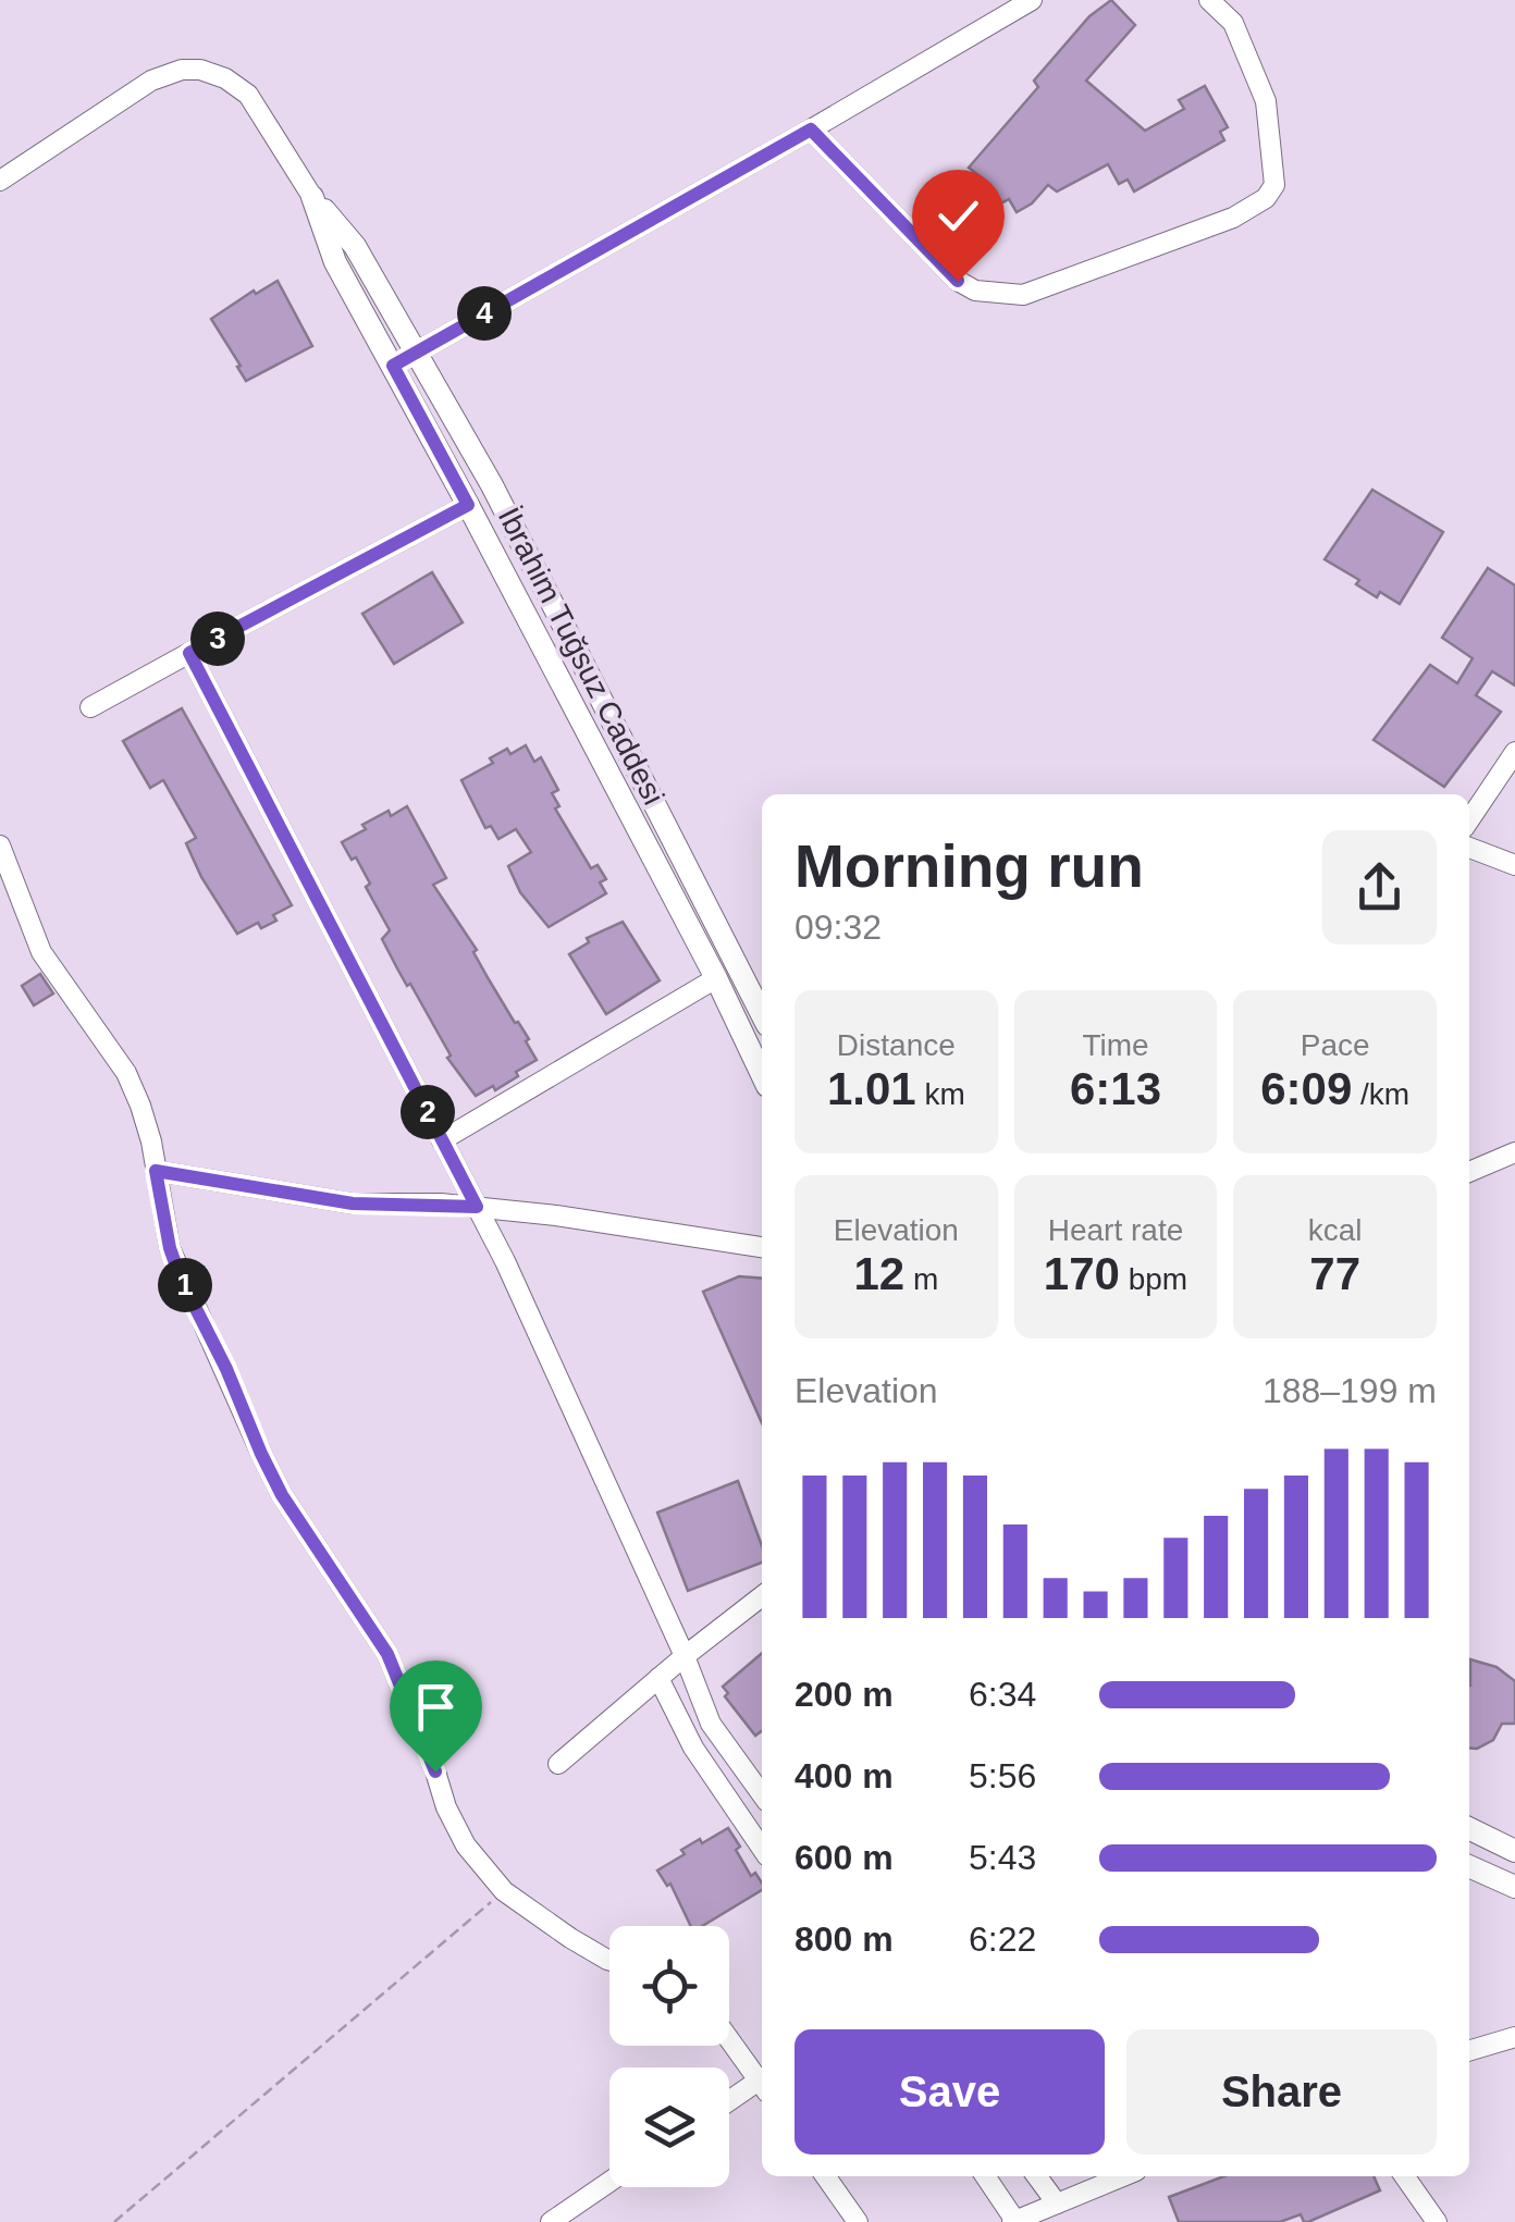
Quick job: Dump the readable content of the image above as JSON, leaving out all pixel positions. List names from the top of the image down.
{
  "streets": {
    "street": ["İbrahim Tuğsuz Caddesi"]
  },
  "page": {
    "pins": [
      "4",
      "3",
      "2",
      "1"
    ],
    "heading": ["Morning run", "09:32"],
    "stats": [
      ["Distance", "1.01 km"],
      ["Time", "6:13"],
      ["Pace", "6:09 /km"],
      ["Elevation", "12 m"],
      ["Heart rate", "170 bpm"],
      ["kcal", "77"]
    ],
    "chart": ["Elevation", "188–199 m"],
    "list": [
      {
        "name": "200 m",
        "note": "6:34"
      },
      {
        "name": "400 m",
        "note": "5:56"
      },
      {
        "name": "600 m",
        "note": "5:43"
      },
      {
        "name": "800 m",
        "note": "6:22"
      }
    ],
    "buttons": ["Save", "Share"]
  }
}
